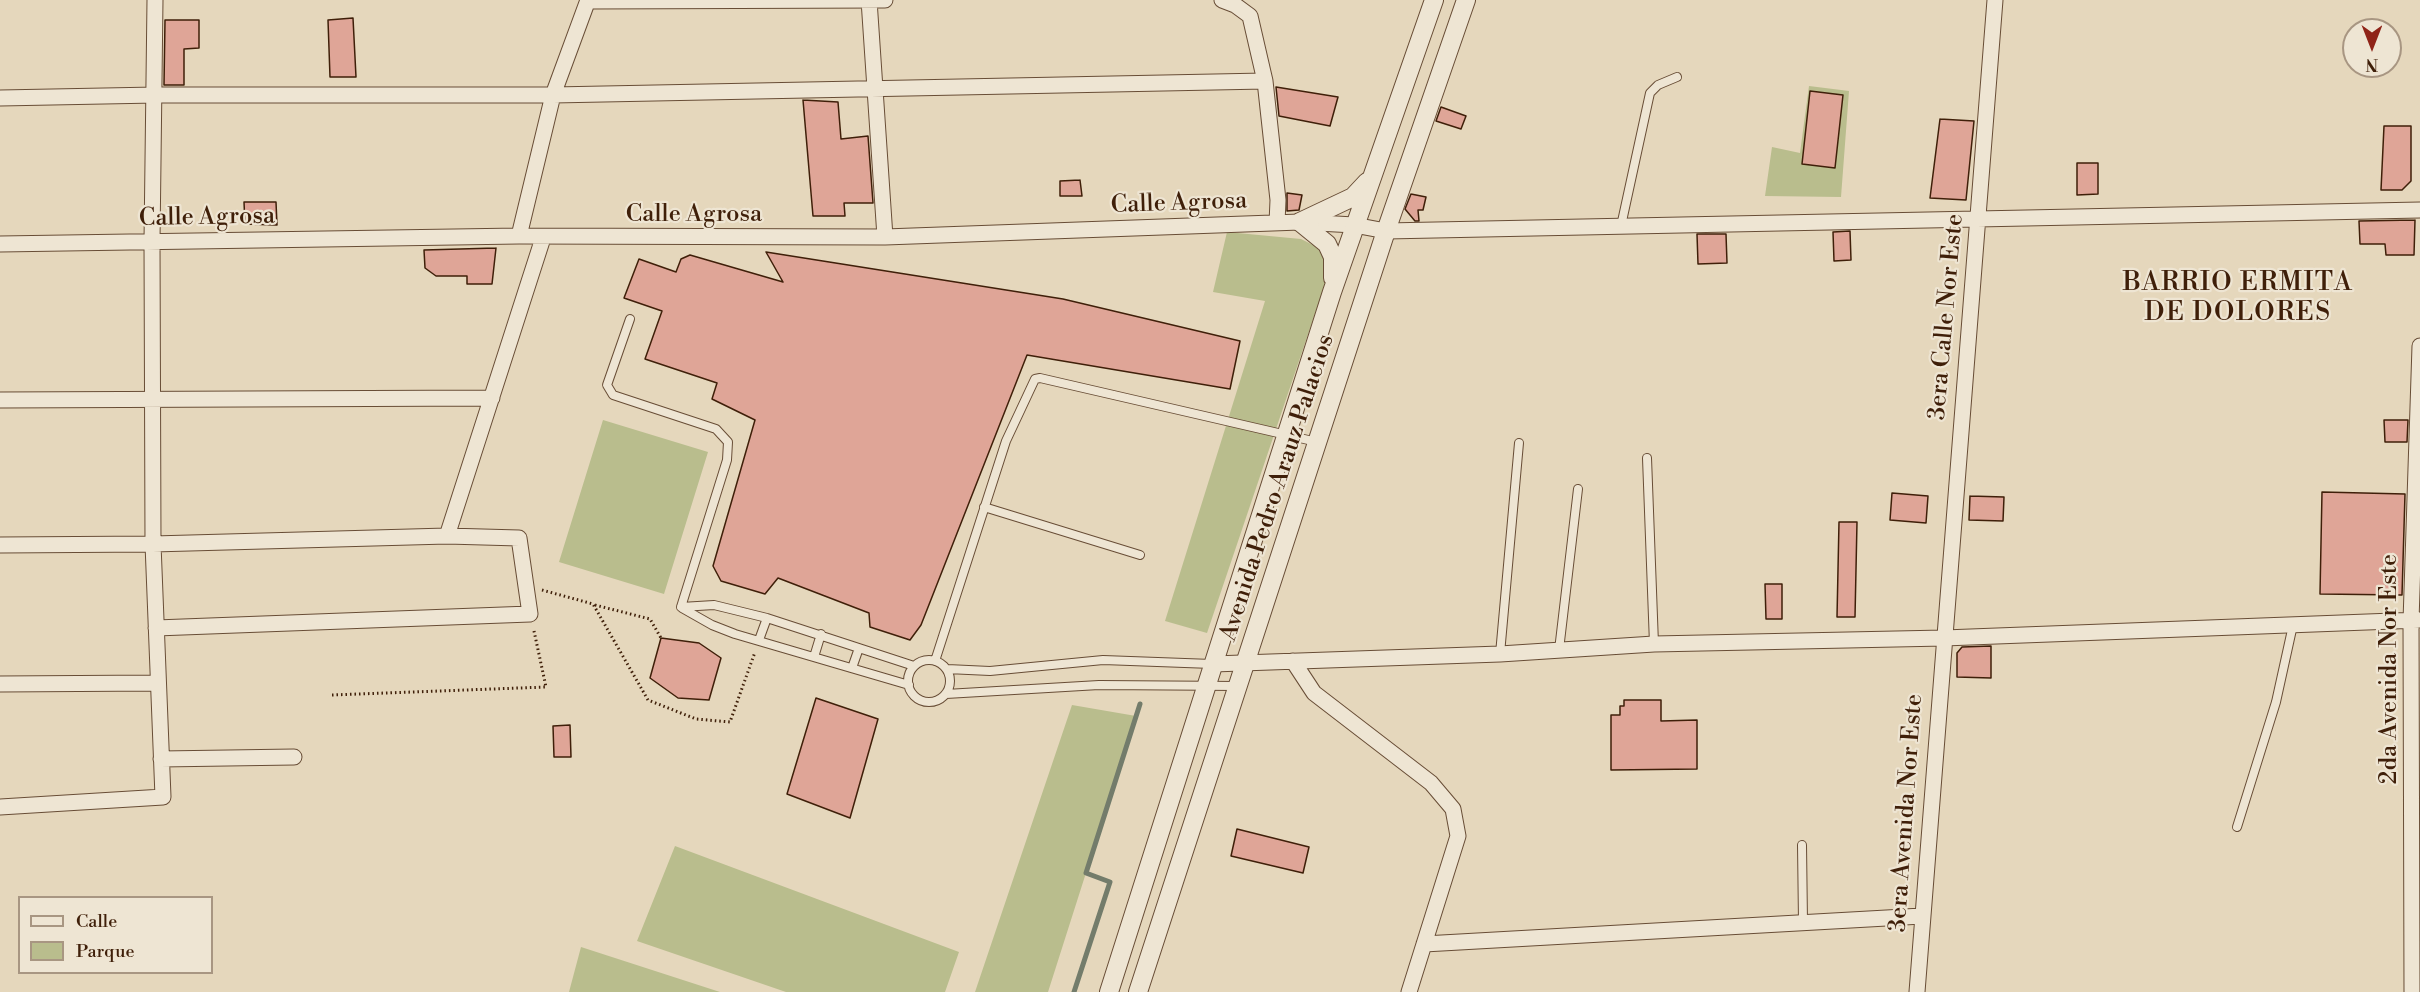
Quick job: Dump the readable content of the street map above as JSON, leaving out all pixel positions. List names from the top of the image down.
{
  "streets": {
    "street": [
      "Calle Agrosa",
      "3era Calle Nor Este",
      "Avenida Pedro Arauz Palacios",
      "2da Avenida Nor Este",
      "3era Avenida Nor Este"
    ]
  },
  "crossings": [
    ["Calle Agrosa", "3era Calle Nor Este"],
    ["Calle Agrosa", "Avenida Pedro Arauz Palacios"],
    ["3era Calle Nor Este", "3era Avenida Nor Este"]
  ],
  "districts": ["BARRIO ERMITA DE DOLORES"],
  "legend": ["Calle", "Parque"],
  "north": "bottom"
}
